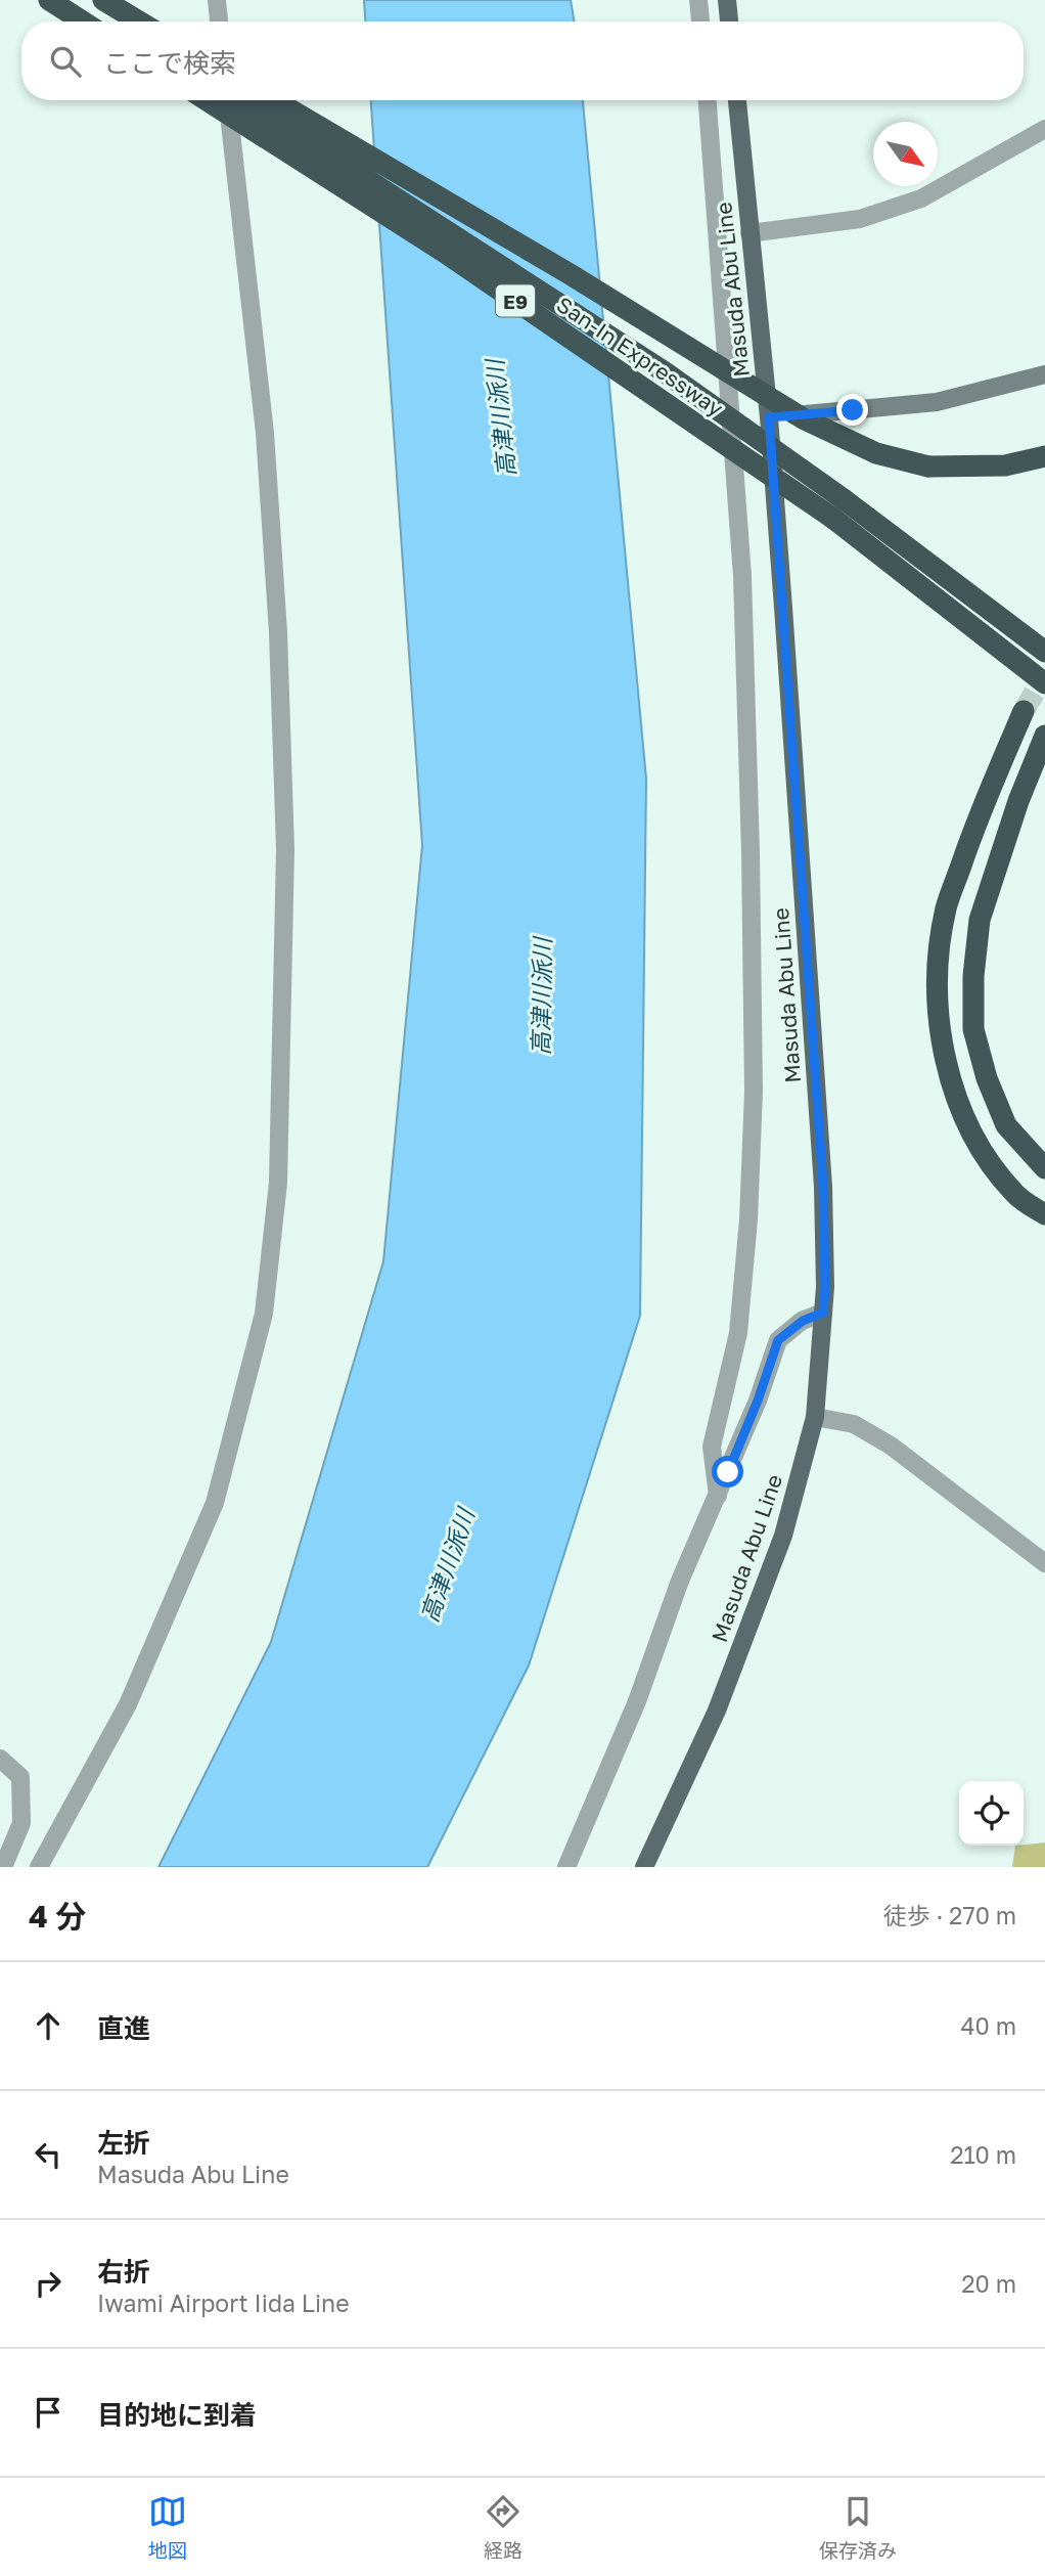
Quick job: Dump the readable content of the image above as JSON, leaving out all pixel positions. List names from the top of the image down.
{
  "streets": {
    "highway": ["E9", "San-In Expressway"],
    "main road": ["Masuda Abu Line"]
  },
  "water": ["高津川派川"],
  "north": "bottom right",
  "page": {
    "search": "ここで検索",
    "heading": ["4 分", "徒歩 · 270 m"],
    "list": [
      ["直進", "40 m"],
      ["左折", "Masuda Abu Line", "210 m"],
      ["右折", "Iwami Airport Iida Line", "20 m"],
      "目的地に到着"
    ],
    "nav": ["地図", "経路", "保存済み"]
  }
}
